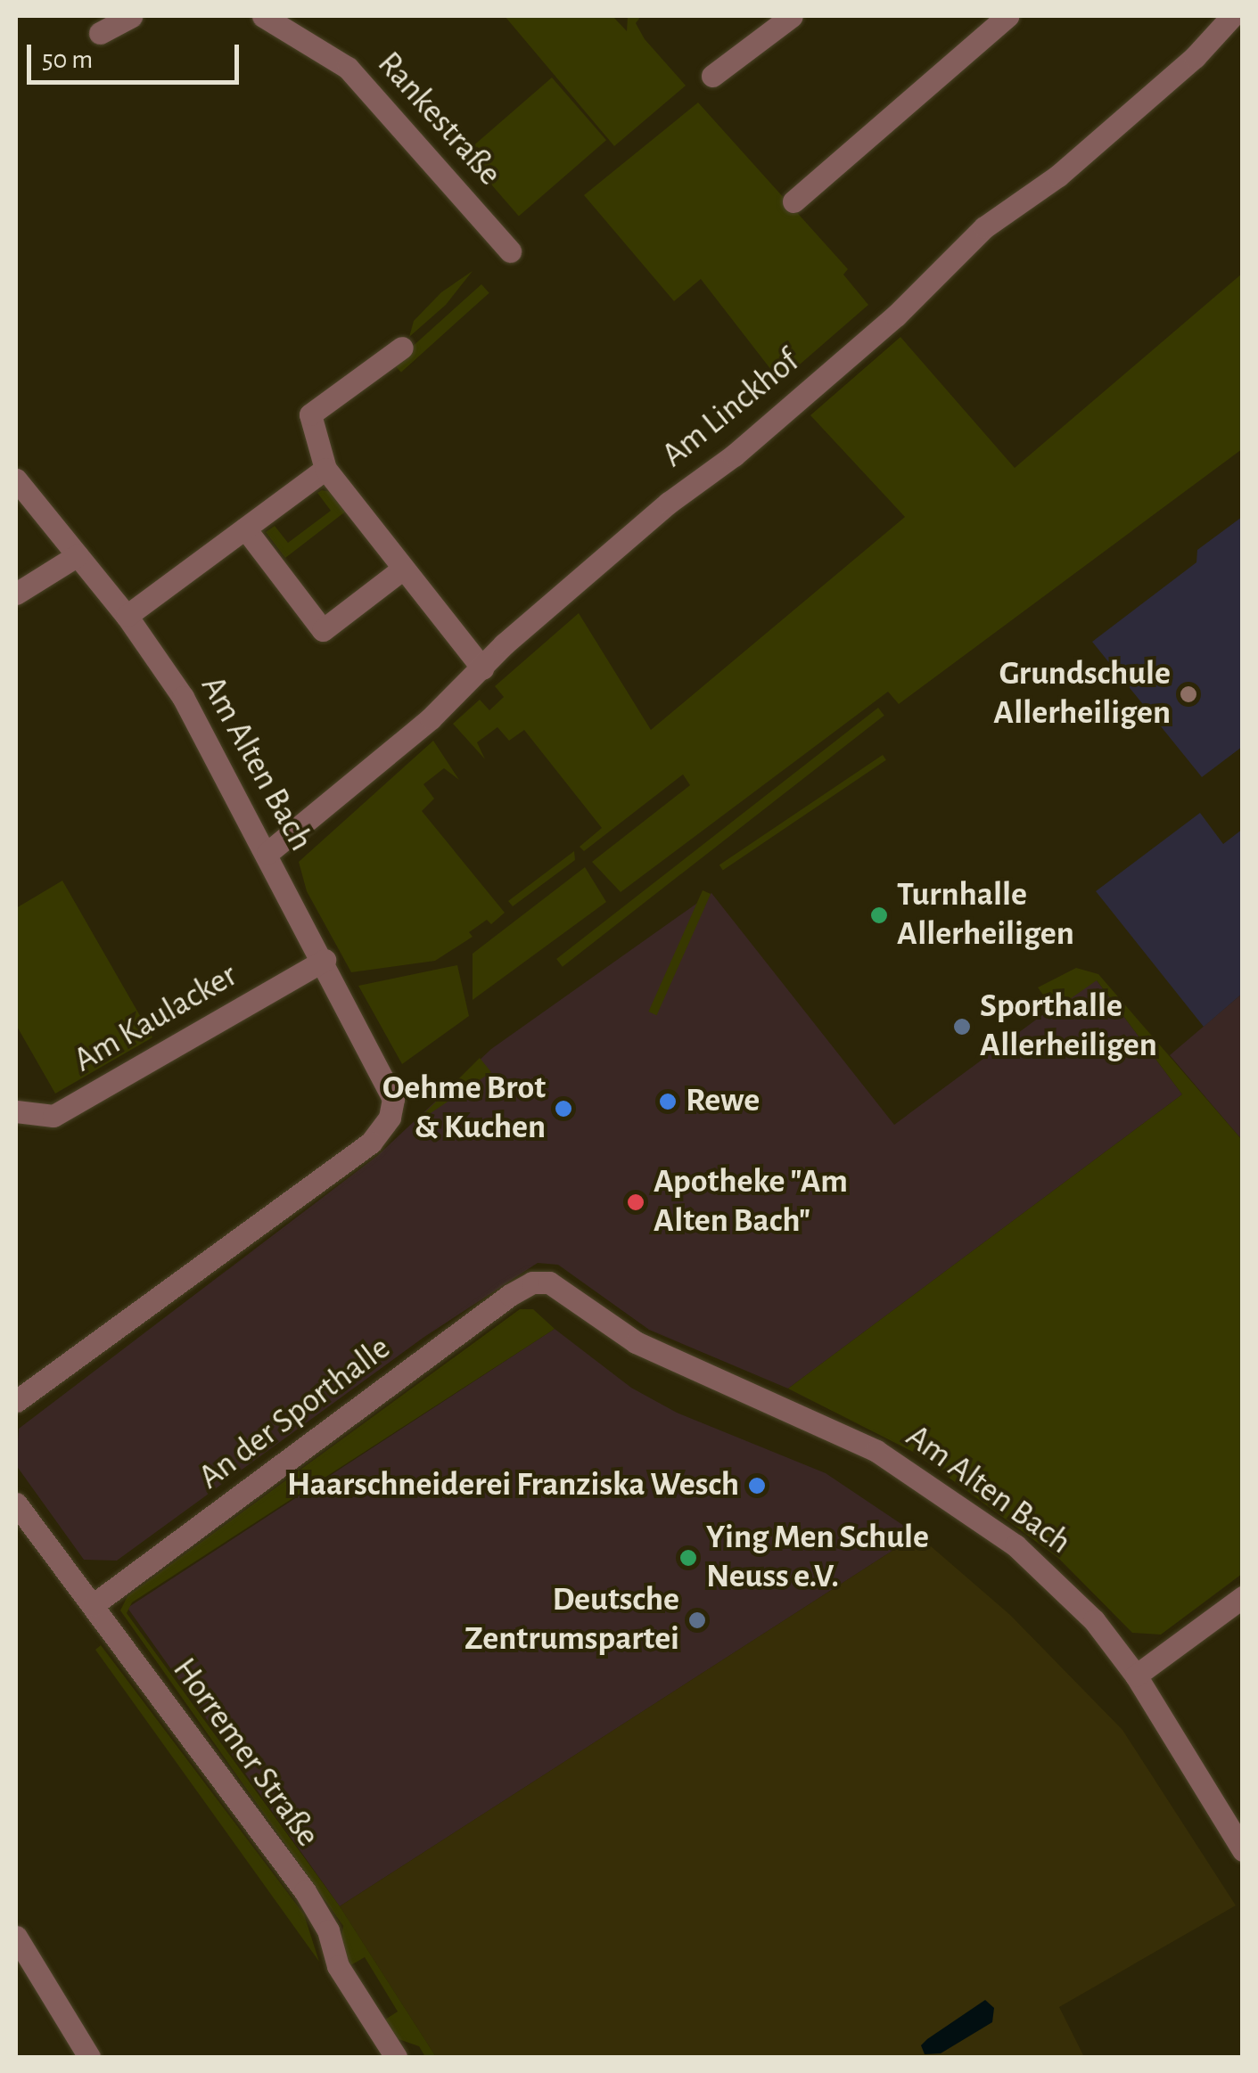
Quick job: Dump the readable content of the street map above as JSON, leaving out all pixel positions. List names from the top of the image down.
{
  "streets": {
    "street": [
      "Rankestraße",
      "Am Linckhof",
      "Am Alten Bach",
      "Am Kaulacker",
      "An der Sporthalle",
      "Horremer Straße"
    ]
  },
  "crossings": [
    ["Am Linckhof", "Am Alten Bach"],
    ["Am Alten Bach", "Am Kaulacker"],
    ["Am Alten Bach", "An der Sporthalle"],
    ["An der Sporthalle", "Horremer Straße"]
  ],
  "places": [
    "Grundschule Allerheiligen",
    "Turnhalle Allerheiligen",
    "Sporthalle Allerheiligen",
    "Rewe",
    "Oehme Brot & Kuchen",
    "Apotheke \"Am Alten Bach\"",
    "Haarschneiderei Franziska Wesch",
    "Ying Men Schule Neuss e.V.",
    "Deutsche Zentrumspartei"
  ],
  "scale_bar": "50 m"
}
